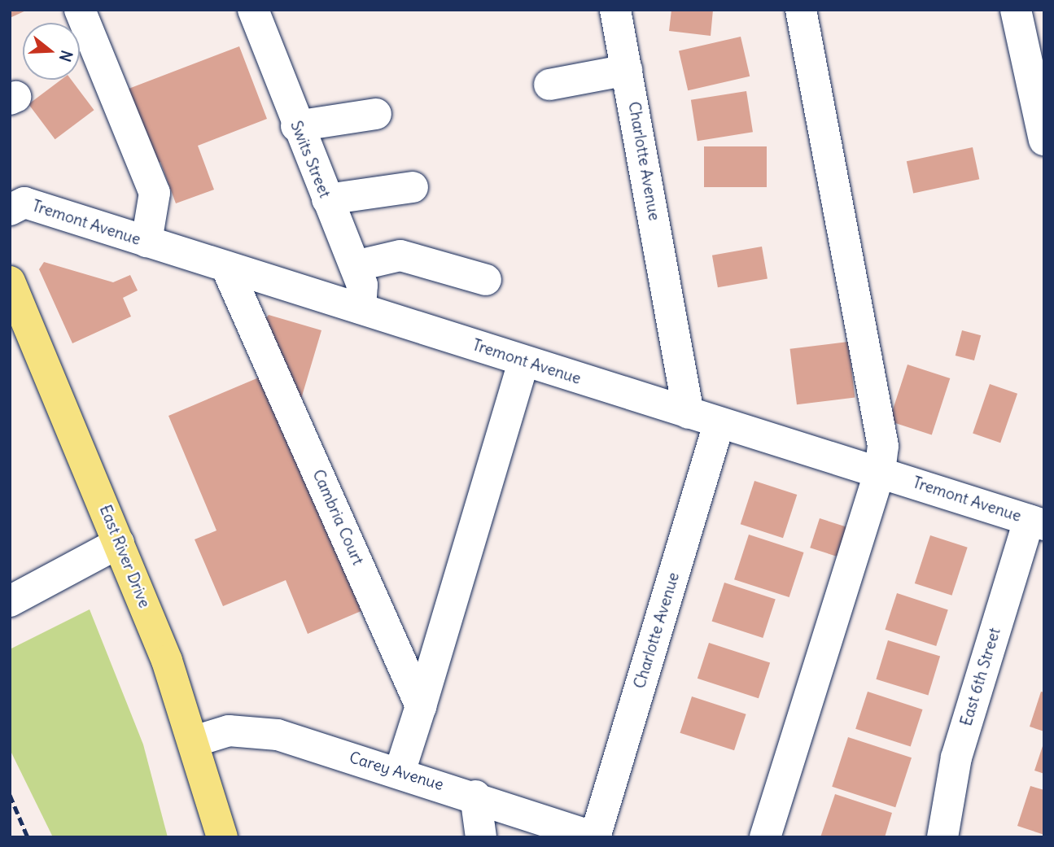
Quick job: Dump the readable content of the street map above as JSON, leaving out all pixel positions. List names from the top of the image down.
{
  "streets": {
    "main road": ["East River Drive"],
    "street": [
      "Swits Street",
      "Charlotte Avenue",
      "Tremont Avenue",
      "Cambria Court",
      "East 6th Street",
      "Carey Avenue"
    ]
  },
  "crossings": [
    ["Swits Street", "Tremont Avenue"],
    ["Charlotte Avenue", "Tremont Avenue"],
    ["Charlotte Avenue", "Carey Avenue"],
    ["Tremont Avenue", "Cambria Court"],
    ["Tremont Avenue", "East 6th Street"],
    ["East River Drive", "Carey Avenue"]
  ],
  "north": "right"
}
